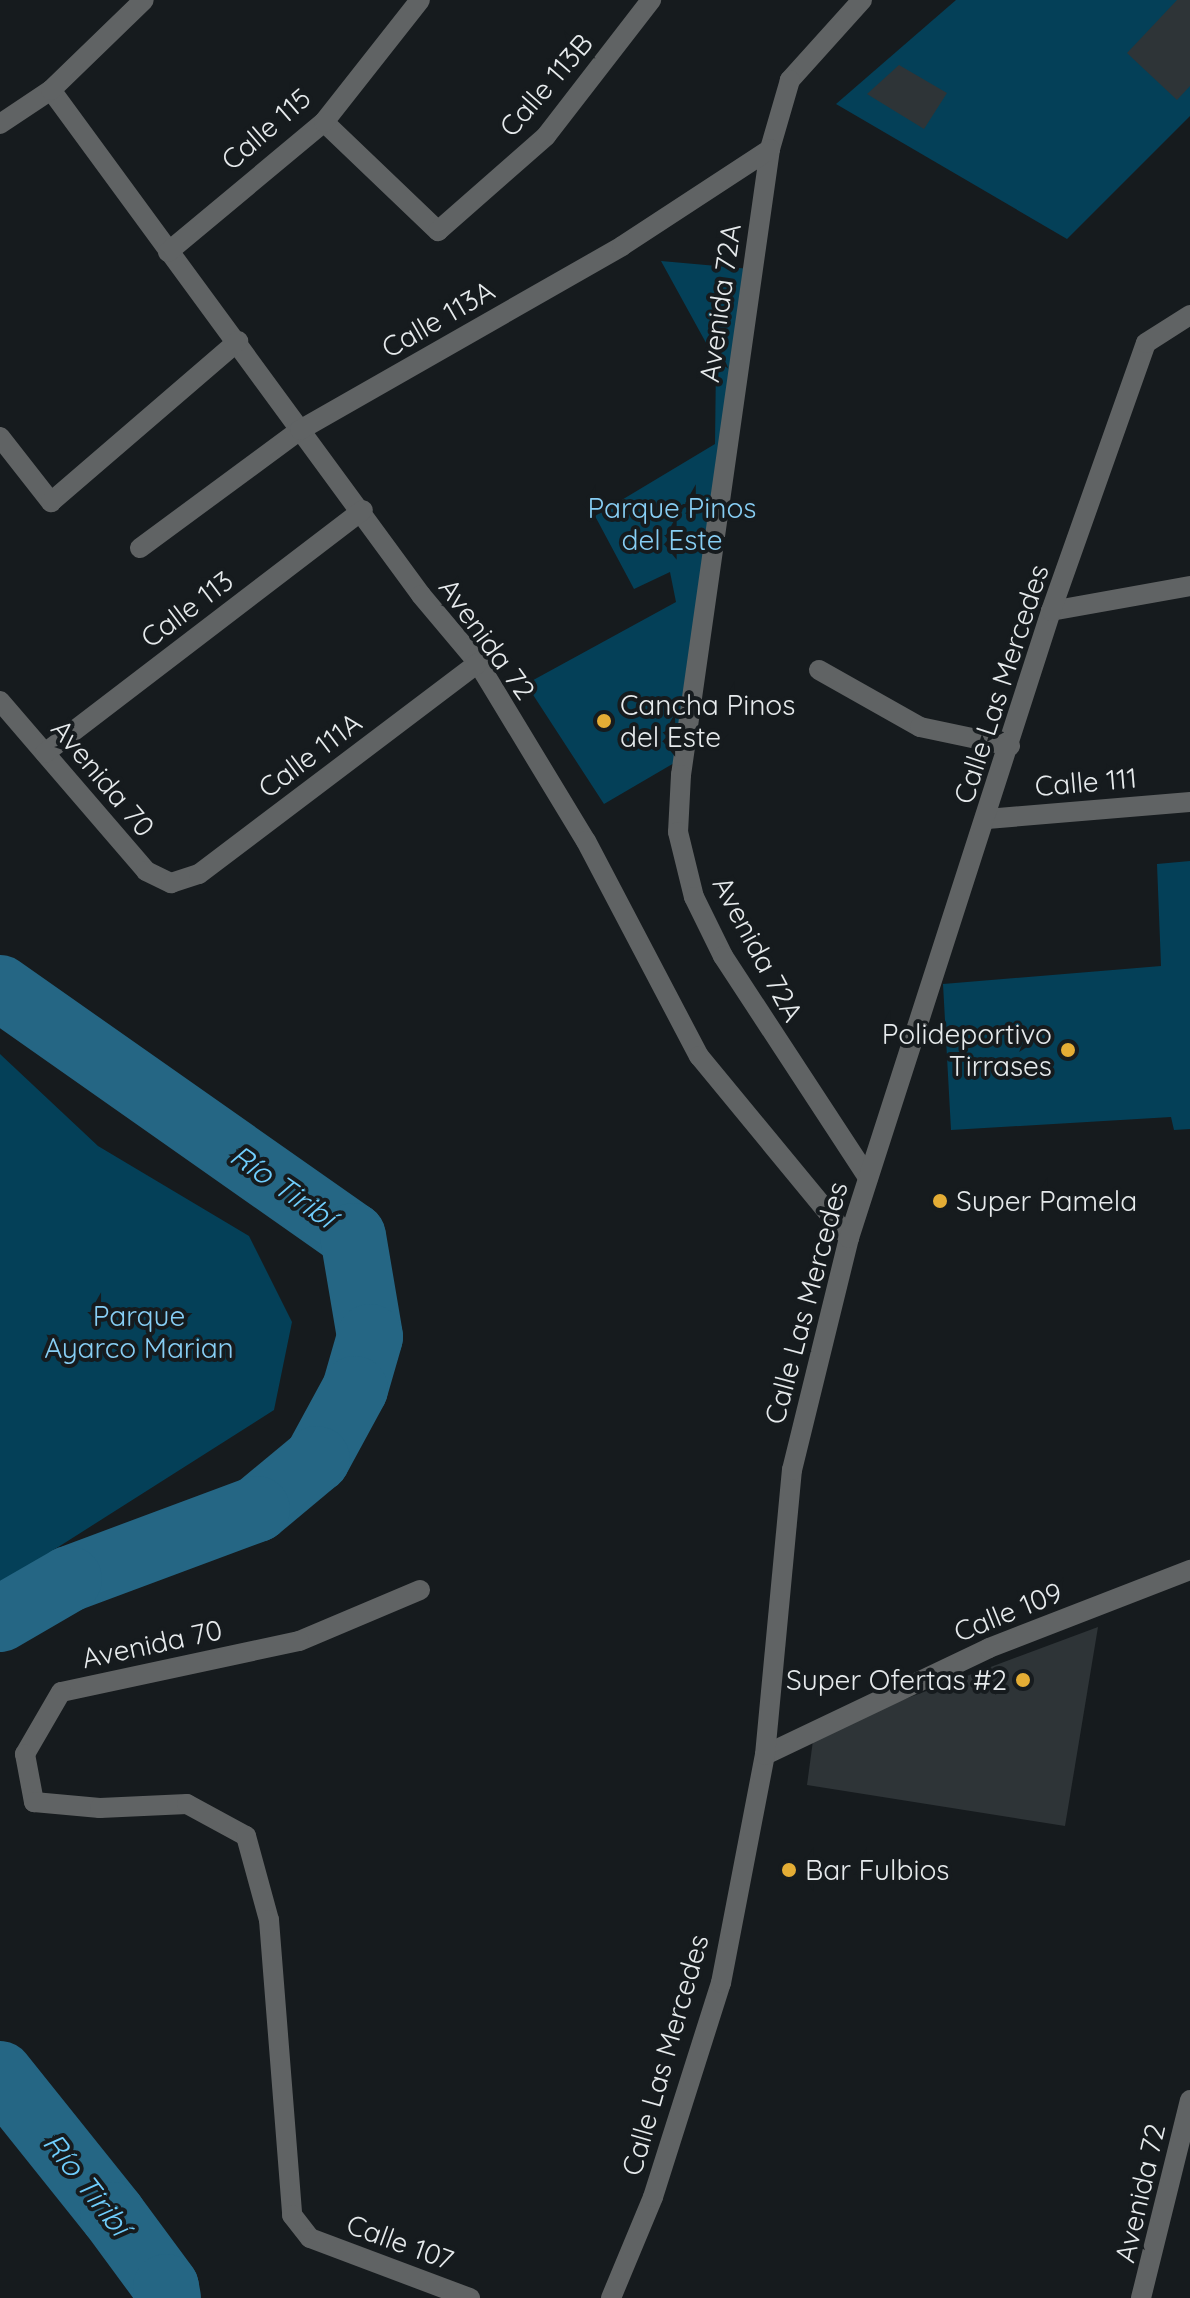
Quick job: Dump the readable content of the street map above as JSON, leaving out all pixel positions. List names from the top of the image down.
{
  "streets": {
    "street": [
      "Calle 113B",
      "Calle 115",
      "Avenida 72A",
      "Calle 113A",
      "Calle 113",
      "Avenida 72",
      "Calle Las Mercedes",
      "Calle 111A",
      "Avenida 70",
      "Calle 111",
      "Calle 109",
      "Calle 107"
    ]
  },
  "crossings": [
    ["Calle 113B", "Calle 115"],
    ["Calle 115", "Avenida 72"],
    ["Avenida 72A", "Calle 113A"],
    ["Avenida 72A", "Calle Las Mercedes"],
    ["Calle 113A", "Avenida 72"],
    ["Calle 113", "Avenida 72"],
    ["Calle 113", "Avenida 70"],
    ["Avenida 72", "Calle Las Mercedes"],
    ["Avenida 72", "Calle 111A"],
    ["Calle Las Mercedes", "Calle 111"],
    ["Calle Las Mercedes", "Calle 109"],
    ["Calle 111A", "Avenida 70"],
    ["Avenida 70", "Calle 107"]
  ],
  "water": ["Río Tiribí"],
  "parks": ["Parque Pinos del Este", "Parque Ayarco Marian"],
  "places": [
    "Cancha Pinos del Este",
    "Polideportivo Tirrases",
    "Super Pamela",
    "Super Ofertas #2",
    "Bar Fulbios"
  ]
}
